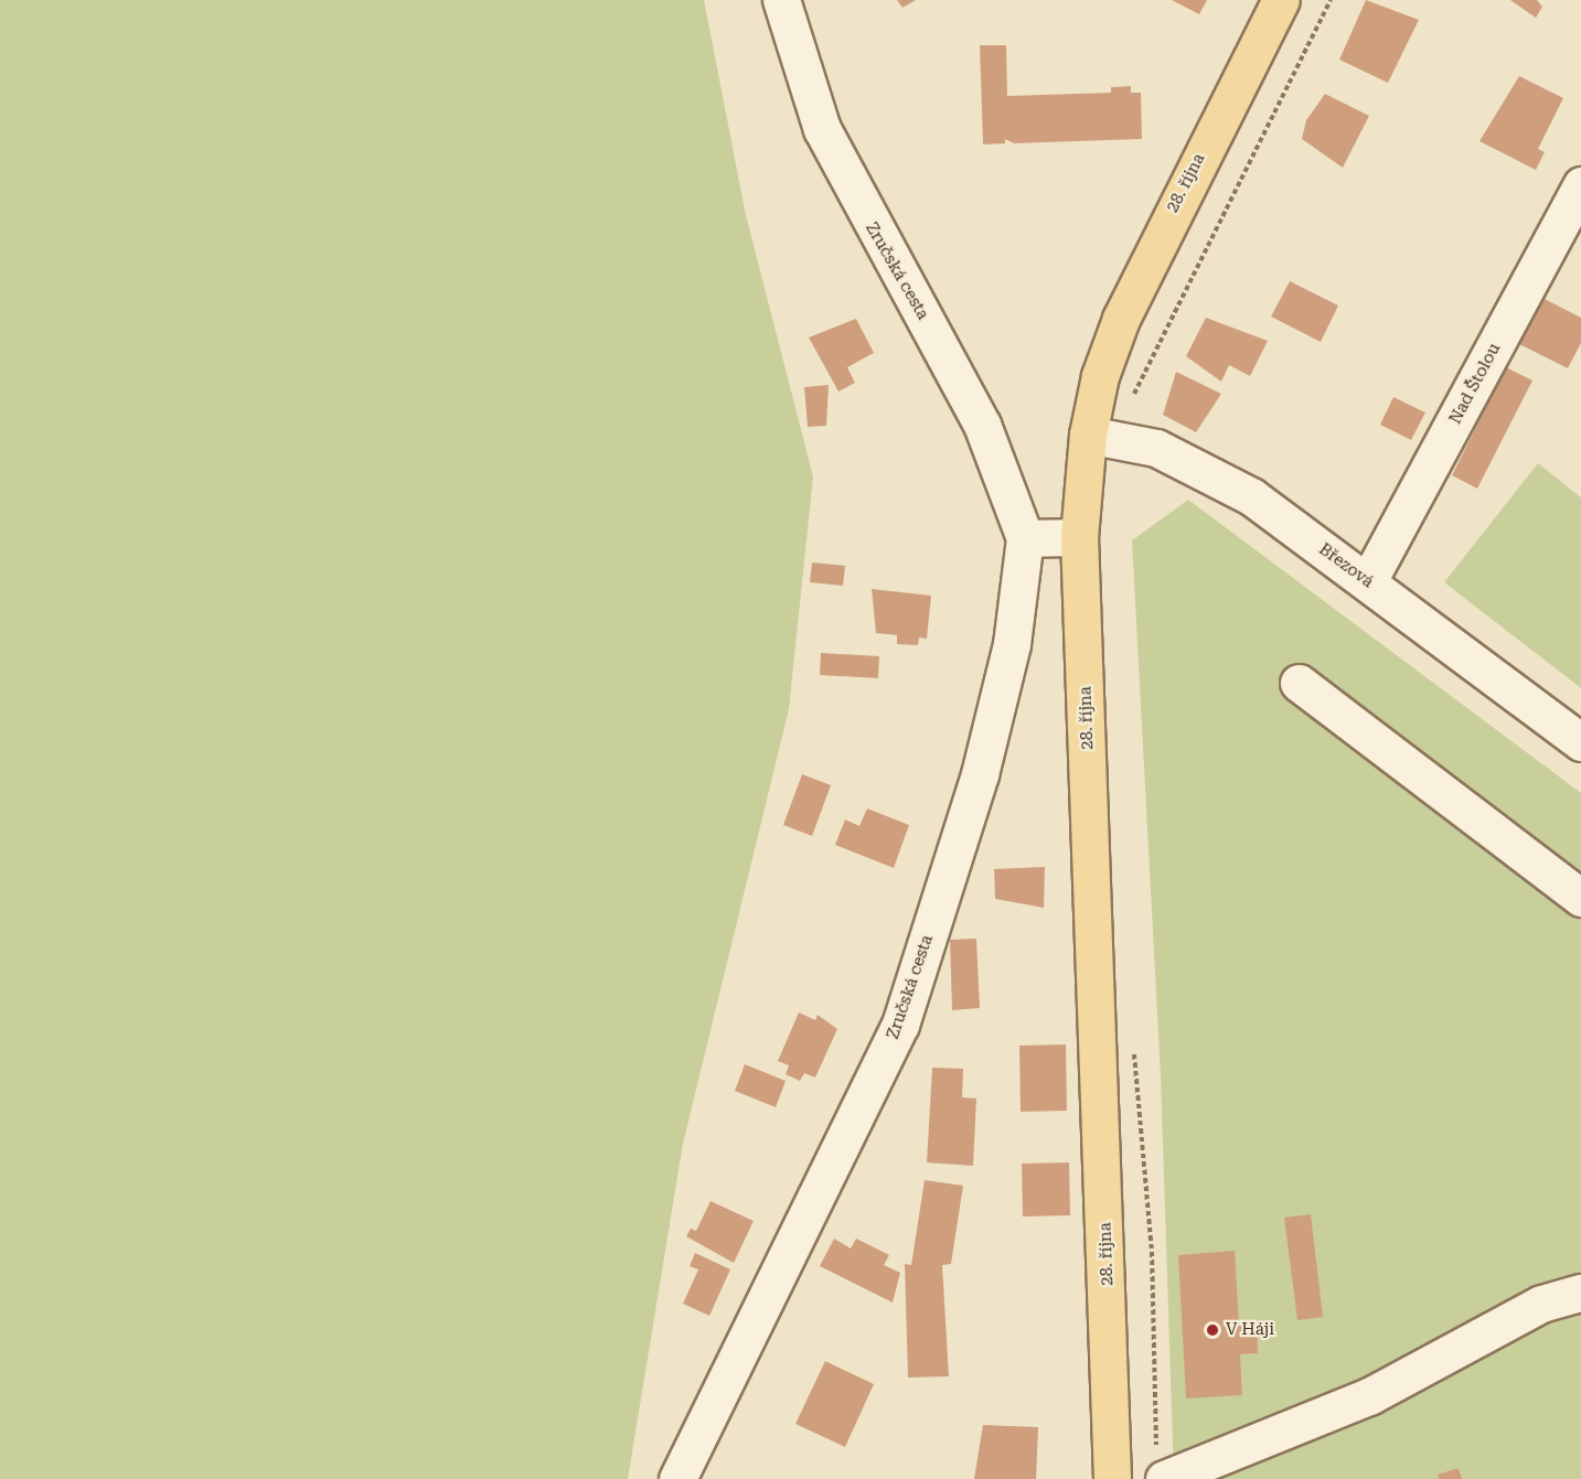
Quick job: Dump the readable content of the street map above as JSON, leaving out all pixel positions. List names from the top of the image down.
{
  "streets": {
    "main road": ["28. října"],
    "street": ["Zručská cesta", "Nad Štolou", "Březová"]
  },
  "crossings": [
    ["28. října", "Březová"],
    ["Nad Štolou", "Březová"]
  ],
  "places": ["V Háji"]
}
